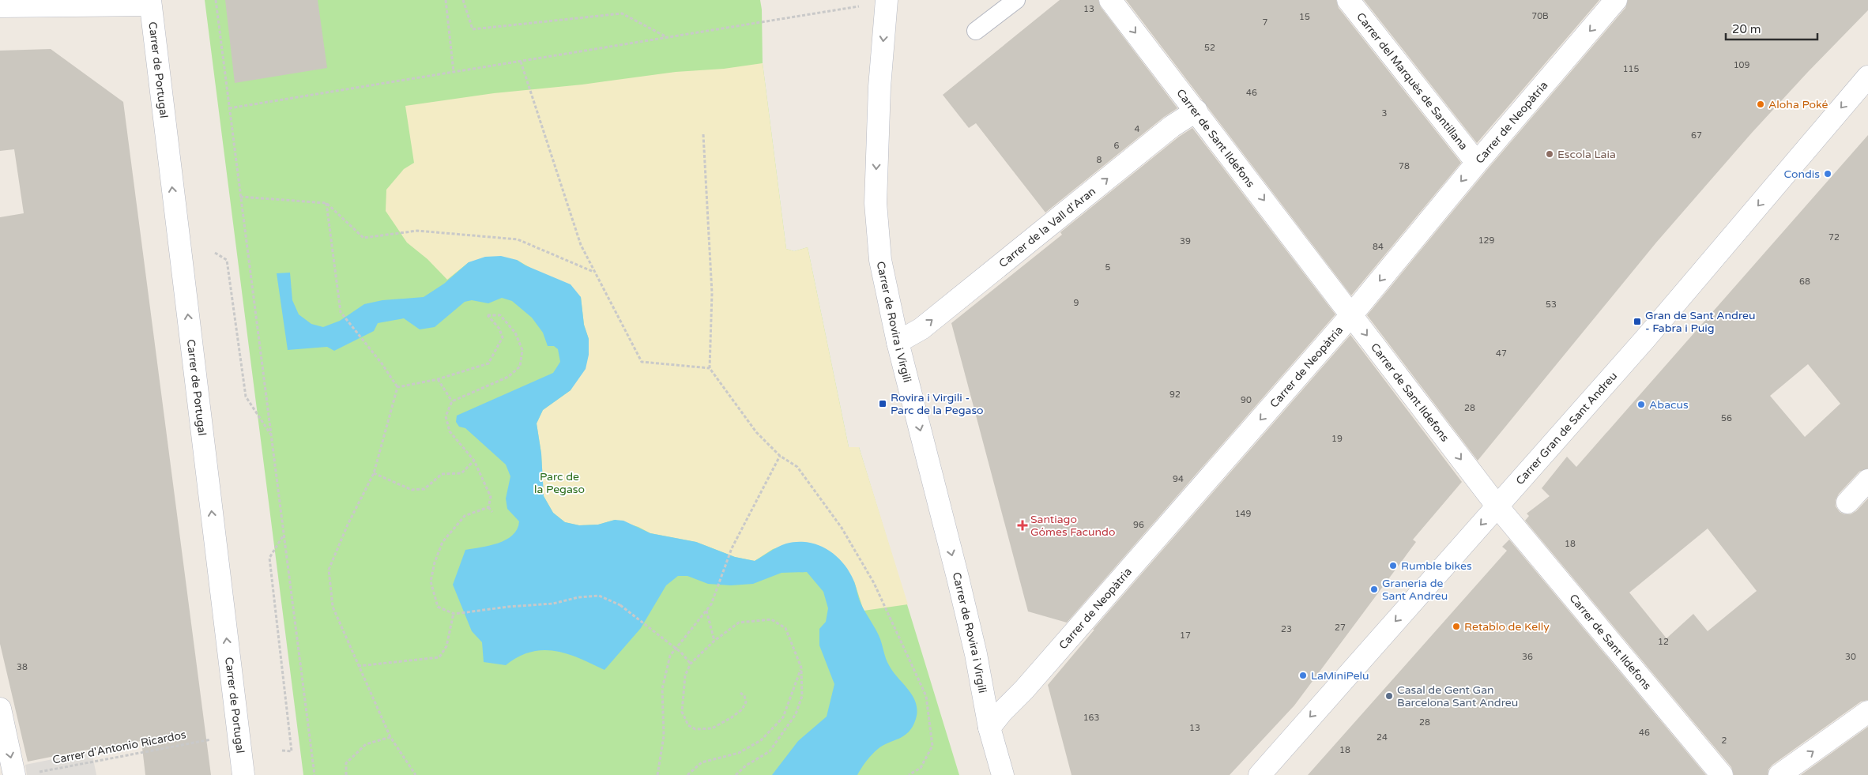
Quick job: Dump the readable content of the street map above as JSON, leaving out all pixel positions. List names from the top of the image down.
{
  "streets": {
    "street": [
      "Carrer de Portugal",
      "Carrer del Marquès de Santillana",
      "Carrer de Neopàtria",
      "Carrer de Sant Ildefons",
      "Carrer de la Vall d'Aran",
      "Carrer de Rovira i Virgili",
      "Carrer Gran de Sant Andreu"
    ],
    "path": ["Carrer d'Antonio Ricardos"]
  },
  "crossings": [
    ["Carrer del Marquès de Santillana", "Carrer de Neopàtria"],
    ["Carrer de Neopàtria", "Carrer de Sant Ildefons"],
    ["Carrer de Neopàtria", "Carrer de Rovira i Virgili"],
    ["Carrer de Sant Ildefons", "Carrer de la Vall d'Aran"],
    ["Carrer de Sant Ildefons", "Carrer Gran de Sant Andreu"],
    ["Carrer de la Vall d'Aran", "Carrer de Rovira i Virgili"]
  ],
  "one_way": [
    "Carrer de Portugal",
    "Carrer de Neopàtria",
    "Carrer de Sant Ildefons",
    "Carrer de la Vall d'Aran",
    "Carrer de Rovira i Virgili",
    "Carrer Gran de Sant Andreu"
  ],
  "parks": ["Parc de la Pegaso"],
  "places": {
    "other": [
      "Aloha Poké",
      "Escola Laia",
      "Condis",
      "Abacus",
      "Rumble bikes",
      "Graneria de Sant Andreu",
      "Retablo de Kelly",
      "LaMiniPelu",
      "Casal de Gent Gan Barcelona Sant Andreu"
    ],
    "transit": ["Gran de Sant Andreu - Fabra i Puig", "Rovira i Virgili - Parc de la Pegaso"],
    "health": ["Santiago Gómes Facundo"]
  },
  "house_numbers": [
    "13",
    "70B",
    "15",
    "7",
    "52",
    "109",
    "115",
    "46",
    "3",
    "4",
    "67",
    "6",
    "8",
    "78",
    "72",
    "129",
    "39",
    "84",
    "5",
    "68",
    "9",
    "53",
    "47",
    "92",
    "90",
    "28",
    "56",
    "19",
    "94",
    "149",
    "96",
    "18",
    "27",
    "23",
    "17",
    "12",
    "36",
    "30",
    "38",
    "163",
    "28",
    "13",
    "46",
    "24",
    "2",
    "18"
  ],
  "scale_bar": "20 m"
}
